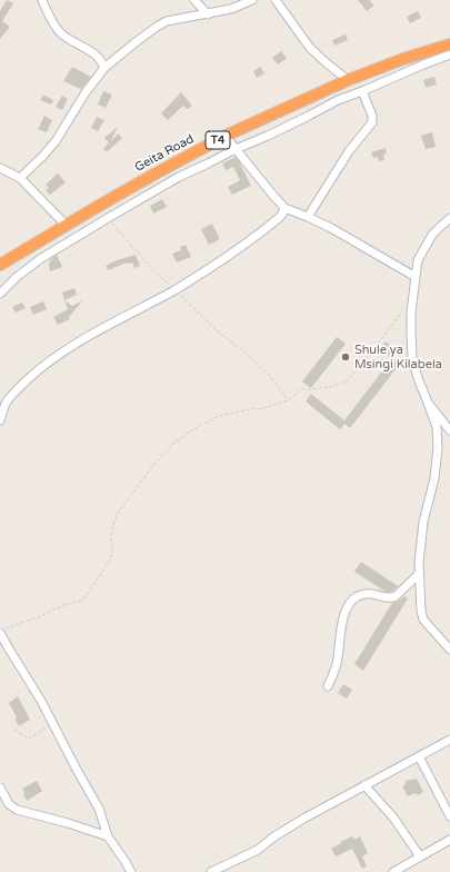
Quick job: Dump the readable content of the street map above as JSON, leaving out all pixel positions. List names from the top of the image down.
{
  "streets": {
    "highway": ["T4", "Geita Road"]
  },
  "places": ["Shule ya Msingi Kilabela"]
}
